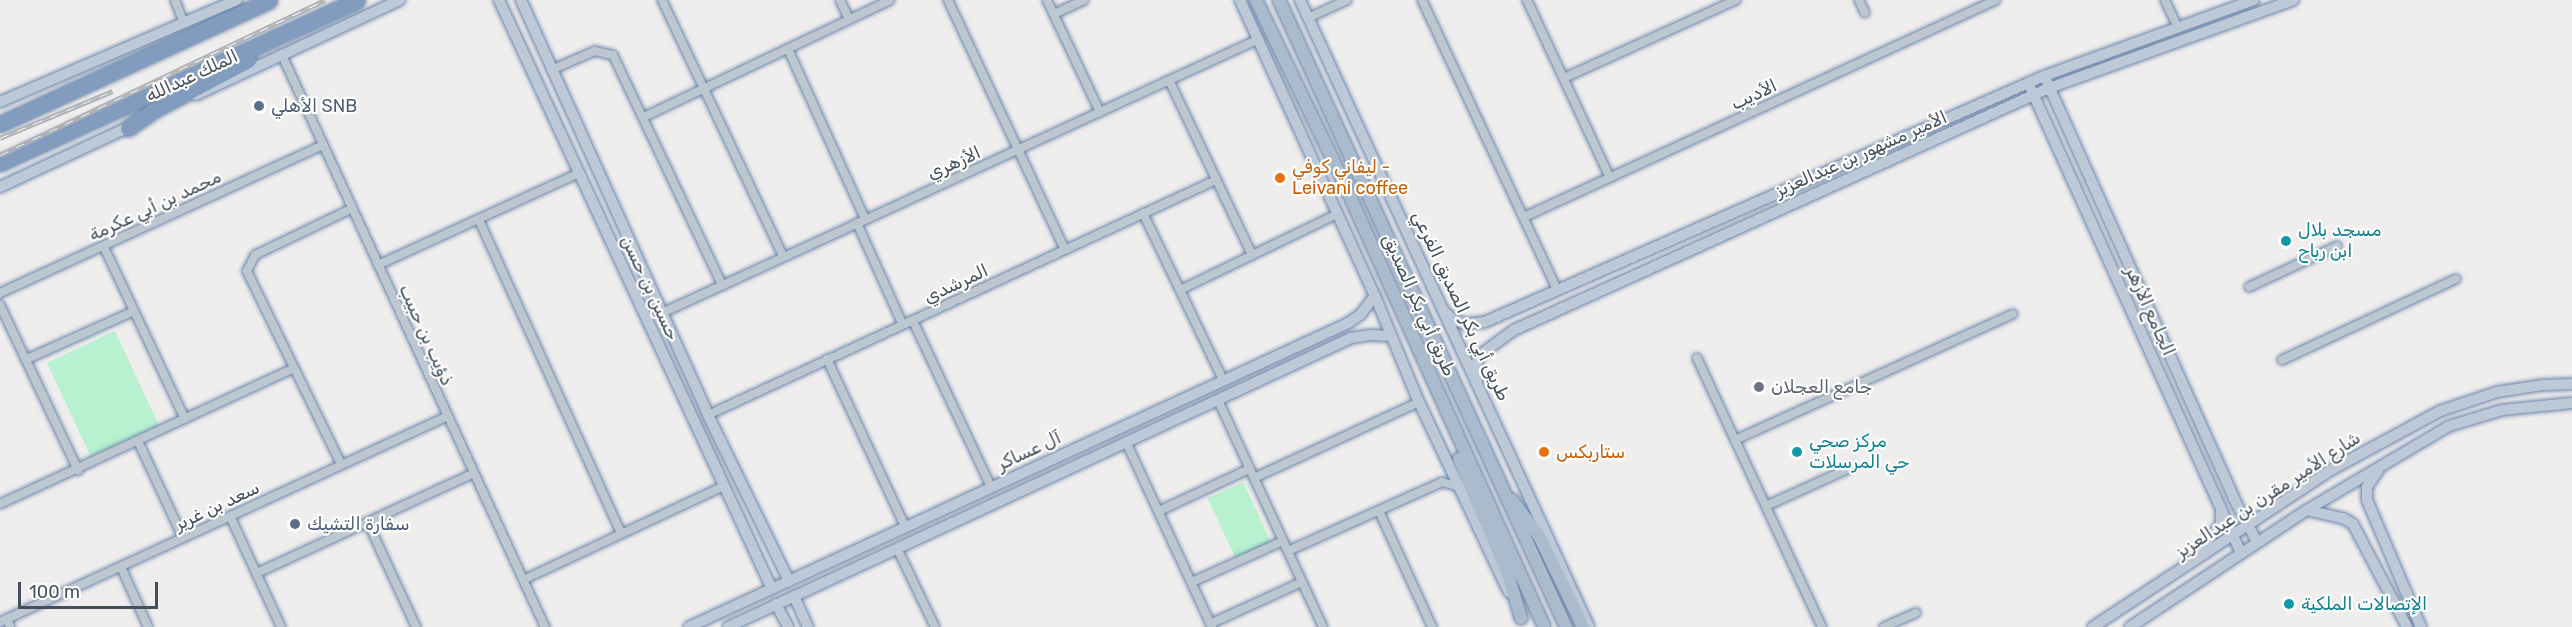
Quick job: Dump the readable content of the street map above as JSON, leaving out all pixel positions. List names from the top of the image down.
{
  "streets": {
    "highway": ["الملك عبدالله"],
    "main road": ["طريق أبي بكر الصديق"],
    "street": [
      "الأديب",
      "الأمير مشهور بن عبدالعزيز",
      "الأزهري",
      "محمد بن أبي عكرمة",
      "المرشدي",
      "حسين بن حسن",
      "طريق أبي بكر الصديق الفرعي",
      "الجامع الأزهر",
      "ذؤيب بن حبيب",
      "آل عساكر",
      "شارع الأمير مقرن بن عبدالعزيز",
      "سعد بن غرير"
    ]
  },
  "crossings": [
    ["الملك عبدالله", "ذؤيب بن حبيب"],
    ["الأمير مشهور بن عبدالعزيز", "طريق أبي بكر الصديق الفرعي"],
    ["الأمير مشهور بن عبدالعزيز", "الجامع الأزهر"],
    ["الأزهري", "حسين بن حسن"],
    ["محمد بن أبي عكرمة", "ذؤيب بن حبيب"],
    ["المرشدي", "حسين بن حسن"],
    ["حسين بن حسن", "آل عساكر"],
    ["الجامع الأزهر", "شارع الأمير مقرن بن عبدالعزيز"],
    ["ذؤيب بن حبيب", "سعد بن غرير"]
  ],
  "places": [
    "الأهلي SNB",
    "ليفاني كوفي - Leivani coffee",
    "مسجد بلال ابن رباح",
    "جامع العجلان",
    "ستاربكس",
    "مركز صحي حي المرسلات",
    "سفارة التشيك",
    "الإتصالات الملكية"
  ],
  "scale_bar": "100 m"
}
